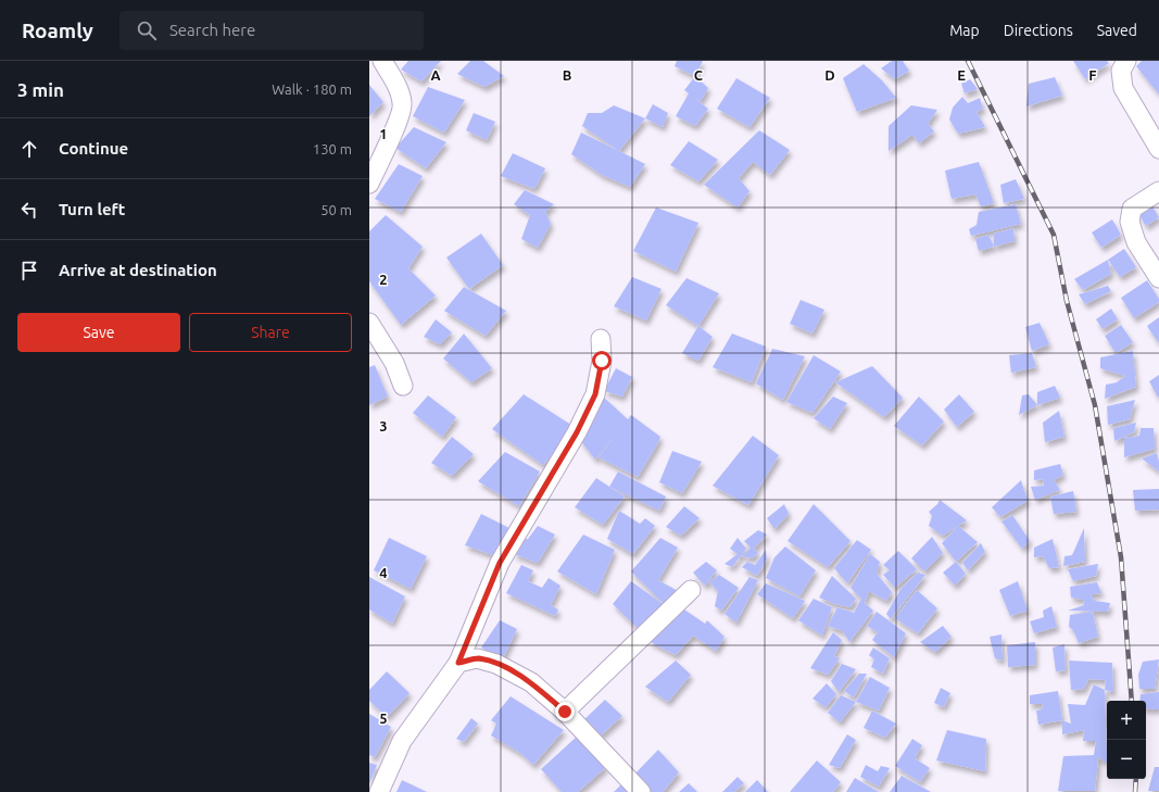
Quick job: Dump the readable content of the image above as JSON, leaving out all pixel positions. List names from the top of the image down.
{
  "page": {
    "header": "Roamly",
    "search": "Search here",
    "nav": ["Map", "Directions", "Saved"],
    "heading": ["3 min", "Walk · 180 m"],
    "list": [
      ["Continue", "130 m"],
      ["Turn left", "50 m"],
      "Arrive at destination"
    ],
    "buttons": ["Save", "Share"],
    "map_buttons": ["+", "−"]
  },
  "grid": {
    "columns": [
      "A",
      "B",
      "C",
      "D",
      "E",
      "F"
    ],
    "rows": [
      "1",
      "2",
      "3",
      "4",
      "5"
    ]
  }
}
